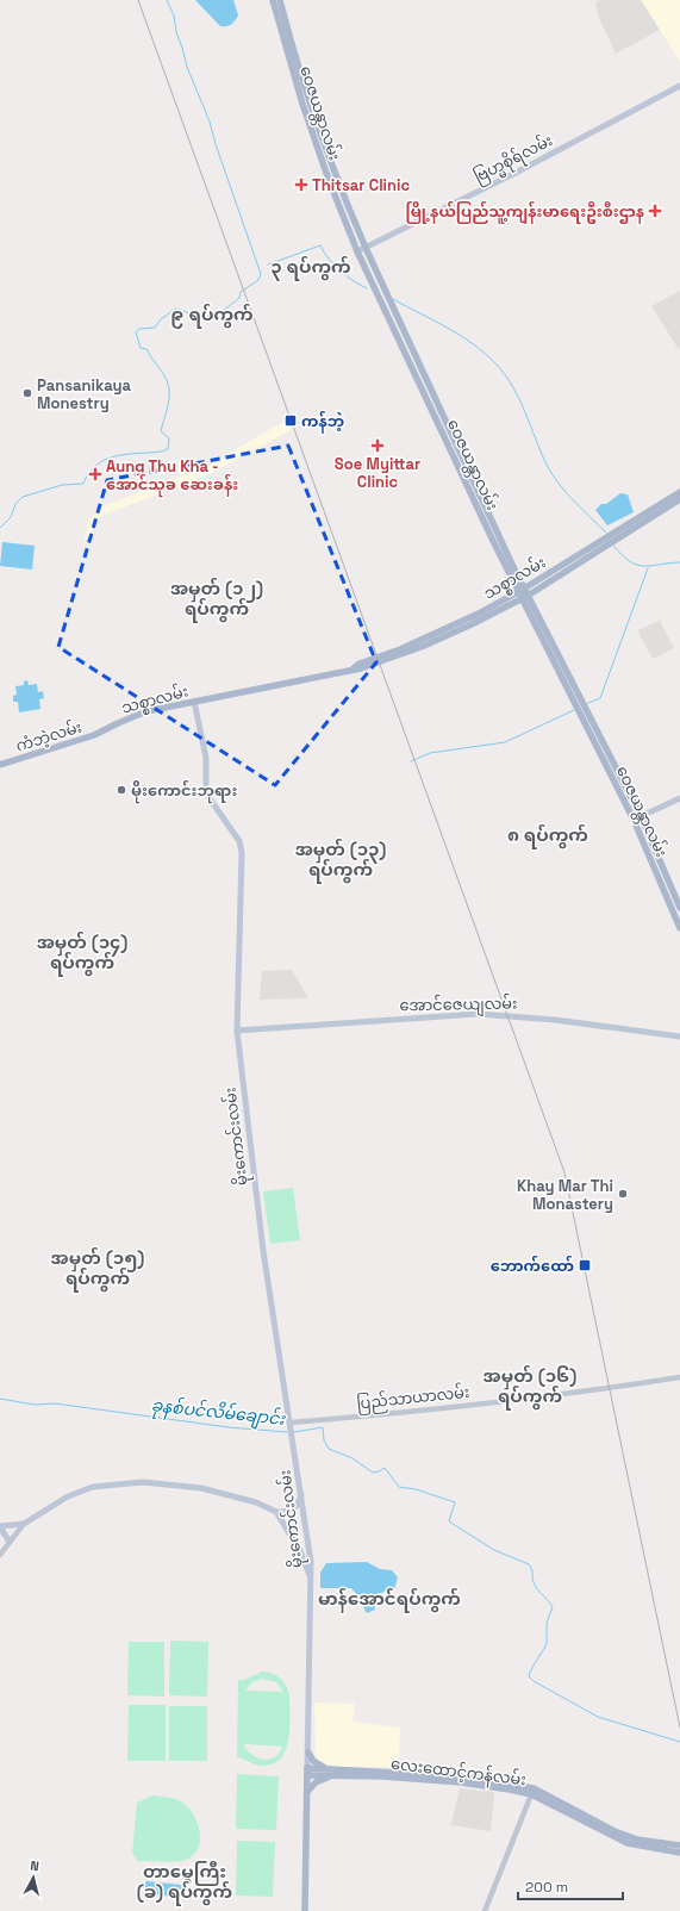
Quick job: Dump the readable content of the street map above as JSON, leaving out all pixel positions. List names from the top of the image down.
{
  "streets": {
    "main road": [
      "ဝေဇယန္တာလမ်း",
      "ဗြဟ္မစိုရ်လမ်း",
      "သစ္စာလမ်း",
      "ကံဘဲ့လမ်း",
      "အောင်ဇေယျလမ်း",
      "မိုးကောင်းလမ်း",
      "လေးထောင့်ကန်လမ်း"
    ],
    "street": ["ပြည်သာယာလမ်း"]
  },
  "crossings": [
    ["ဝေဇယန္တာလမ်း", "ဗြဟ္မစိုရ်လမ်း"],
    ["ဝေဇယန္တာလမ်း", "သစ္စာလမ်း"],
    ["သစ္စာလမ်း", "ကံဘဲ့လမ်း"],
    ["သစ္စာလမ်း", "မိုးကောင်းလမ်း"],
    ["အောင်ဇေယျလမ်း", "မိုးကောင်းလမ်း"],
    ["မိုးကောင်းလမ်း", "ပြည်သာယာလမ်း"],
    ["မိုးကောင်းလမ်း", "လေးထောင့်ကန်လမ်း"]
  ],
  "districts": [
    "၃ ရပ်ကွက်",
    "၉ ရပ်ကွက်",
    "အမှတ် (၁၂) ရပ်ကွက်",
    "၈ ရပ်ကွက်",
    "အမှတ် (၁၃) ရပ်ကွက်",
    "အမှတ် (၁၄) ရပ်ကွက်",
    "အမှတ် (၁၅) ရပ်ကွက်",
    "အမှတ် (၁၆) ရပ်ကွက်",
    "မာန်အောင်ရပ်ကွက်",
    "တာမွေကြီး (ခ) ရပ်ကွက်"
  ],
  "water": ["ခုနစ်ပင်လိမ်ချောင်း"],
  "places": {
    "health": [
      "Thitsar Clinic",
      "မြို့နယ်ပြည်သူ့ကျန်းမာရေးဦးစီးဌာန",
      "Soe Myittar Clinic",
      "Aung Thu Kha - အောင်သုခ ဆေးခန်း"
    ],
    "other": ["Pansanikaya Monestry", "မိုးကောင်းဘုရား", "Khay Mar Thi Monastery"],
    "transit": ["ကန်ဘဲ့", "ဘောက်ထော်"]
  },
  "scale_bar": "200 m",
  "north": "top"
}
